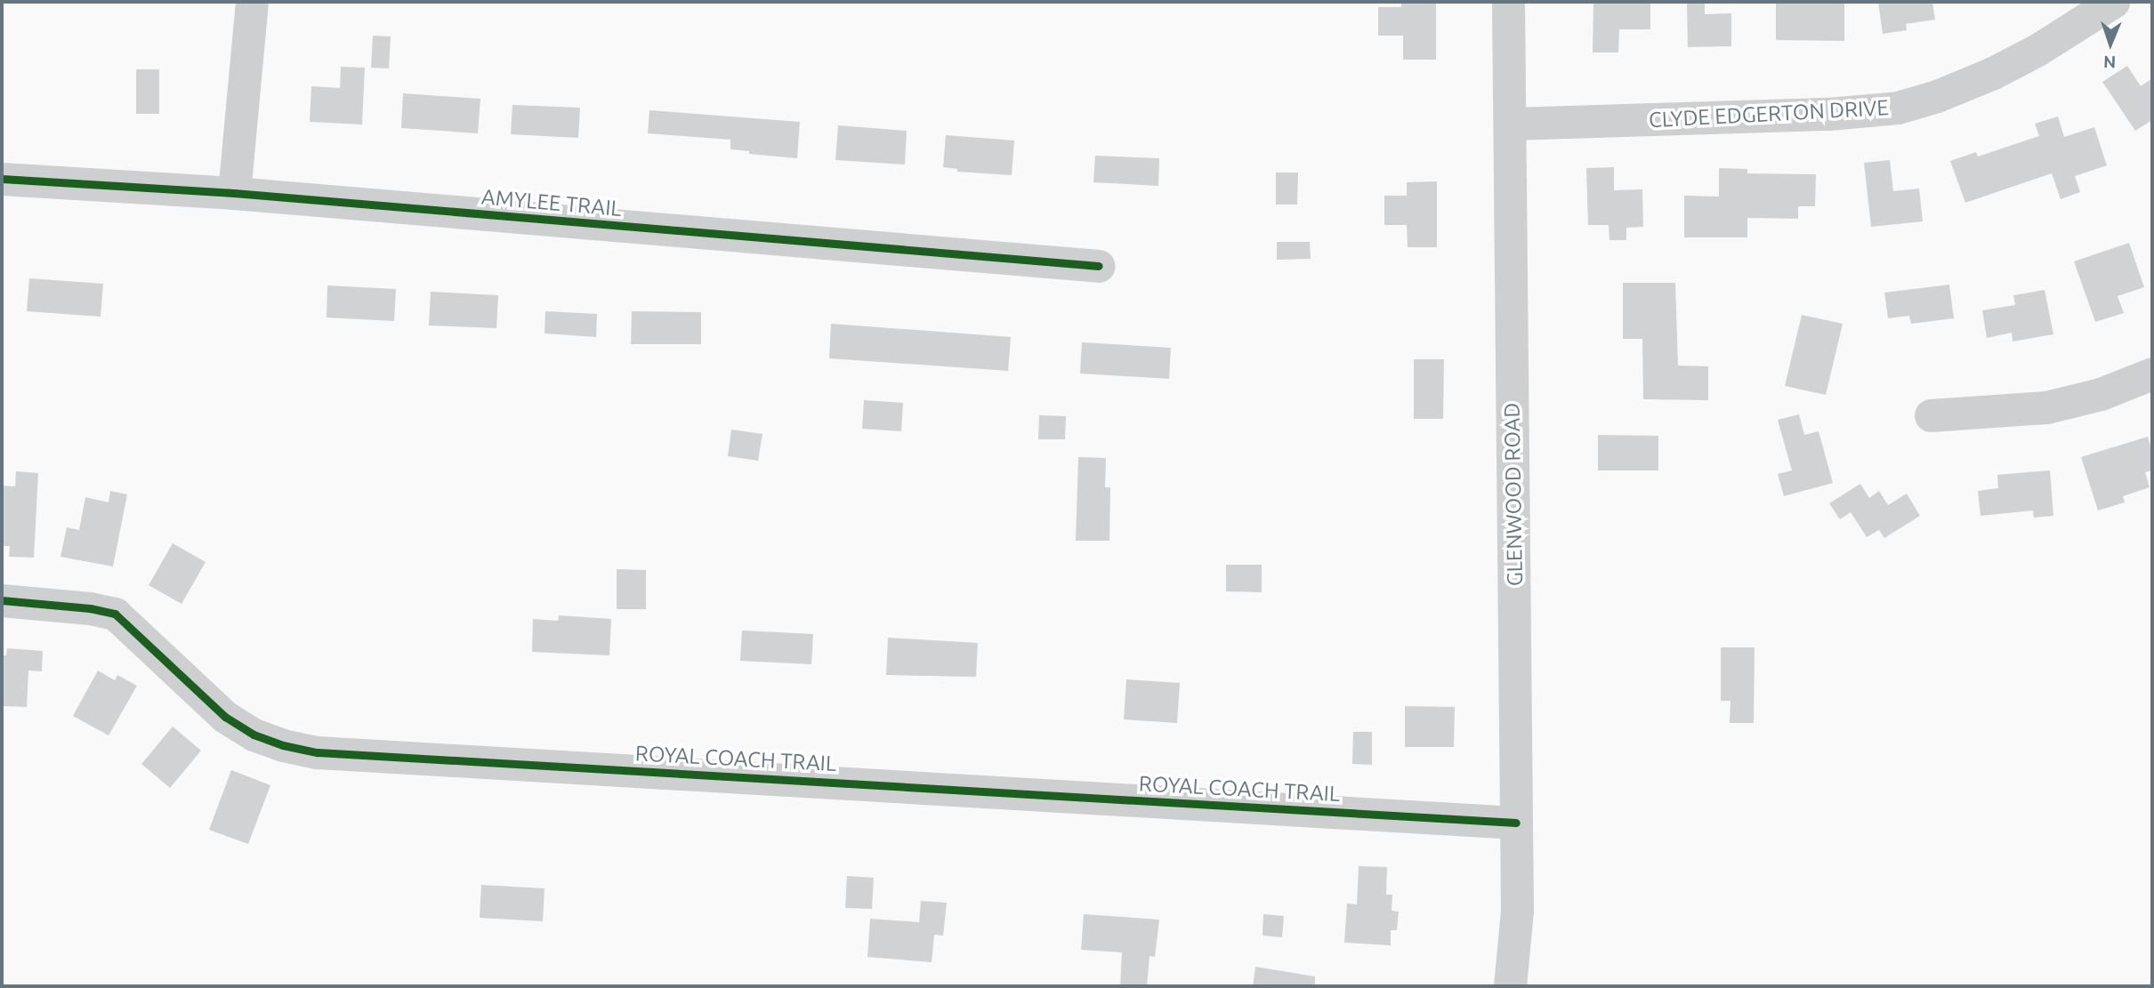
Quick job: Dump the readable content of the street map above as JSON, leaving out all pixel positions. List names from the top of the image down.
{
  "streets": {
    "street": [
      "CLYDE EDGERTON DRIVE",
      "AMYLEE TRAIL",
      "GLENWOOD ROAD",
      "ROYAL COACH TRAIL"
    ]
  },
  "crossings": [
    ["CLYDE EDGERTON DRIVE", "GLENWOOD ROAD"],
    ["GLENWOOD ROAD", "ROYAL COACH TRAIL"]
  ],
  "north": "bottom"
}
